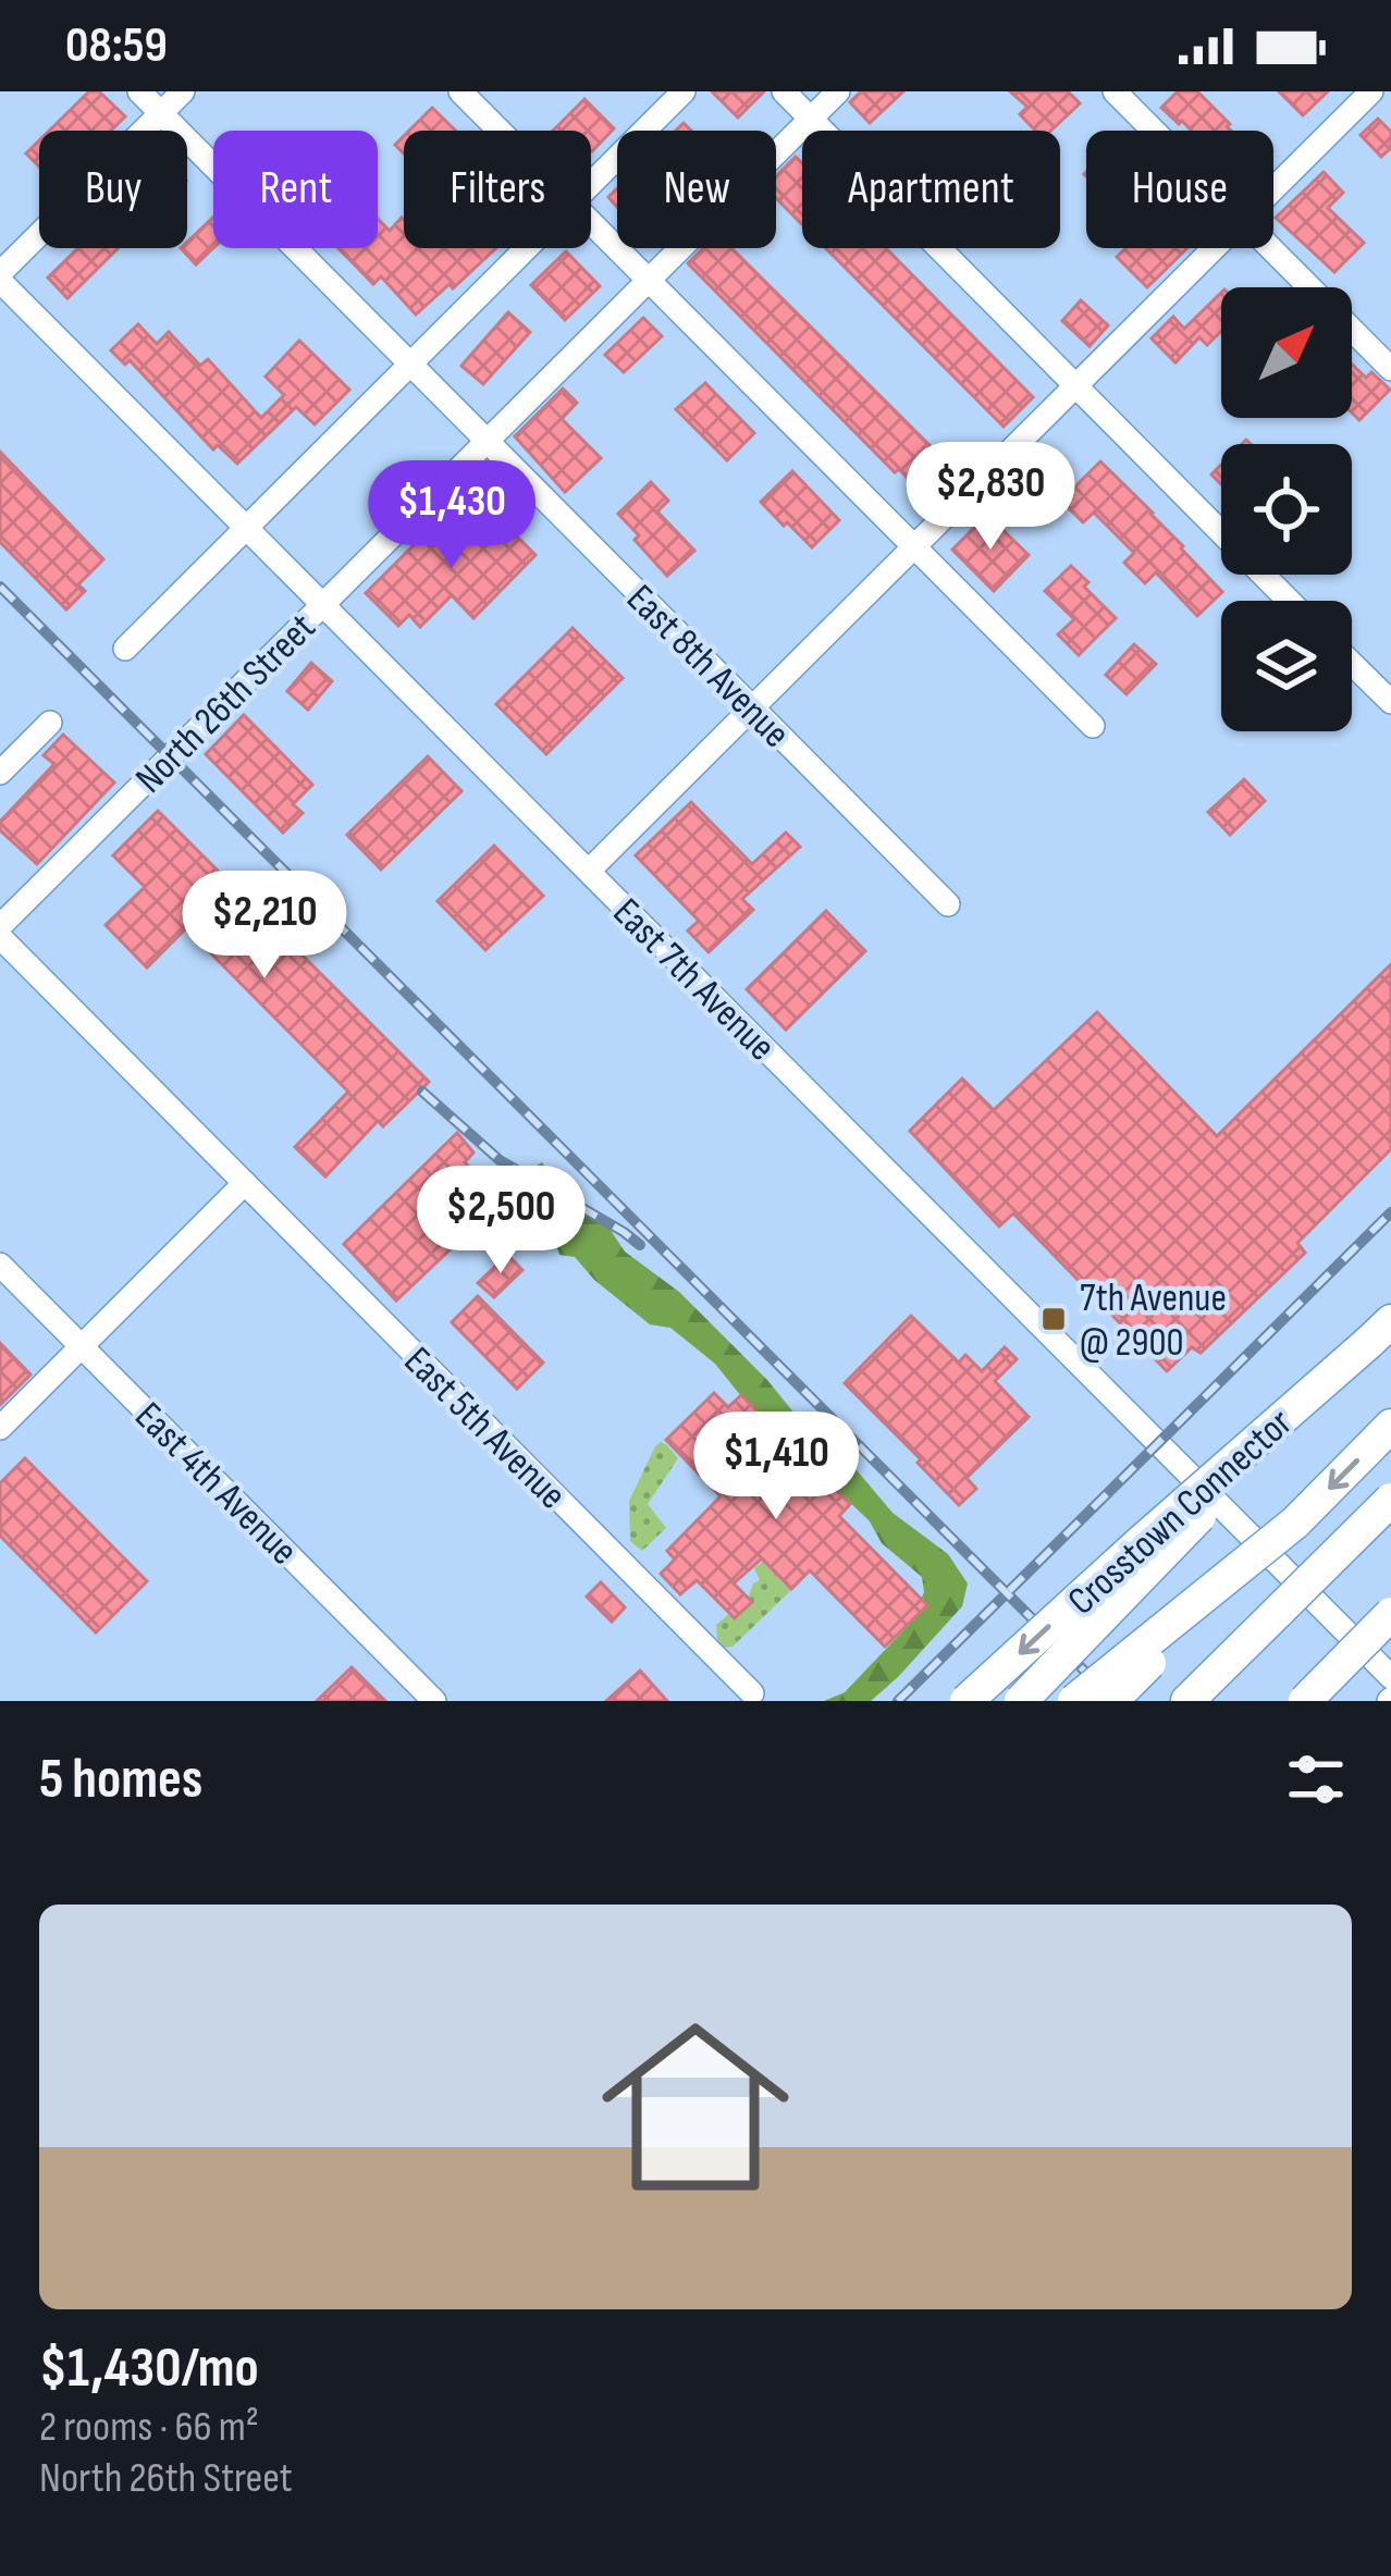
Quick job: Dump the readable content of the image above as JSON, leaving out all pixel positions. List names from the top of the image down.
{
  "streets": {
    "highway": ["Crosstown Connector"],
    "street": [
      "East 8th Avenue",
      "North 26th Street",
      "East 7th Avenue",
      "East 5th Avenue",
      "East 4th Avenue"
    ]
  },
  "crossings": [
    ["East 8th Avenue", "North 26th Street"],
    ["North 26th Street", "East 7th Avenue"]
  ],
  "places": {
    "transit": ["7th Avenue @ 2900"]
  },
  "north": "top right",
  "page": {
    "status": "08:59",
    "chip": [
      "Buy",
      "Rent",
      "Filters",
      "New",
      "Apartment",
      "House"
    ],
    "price": [
      "$2,830",
      "$1,430",
      "$2,210",
      "$2,500",
      "$1,410"
    ],
    "heading": "5 homes",
    "list": [
      {
        "name": "$1,430/mo",
        "note": "2 rooms · 66 m² · North 26th Street"
      }
    ]
  }
}
